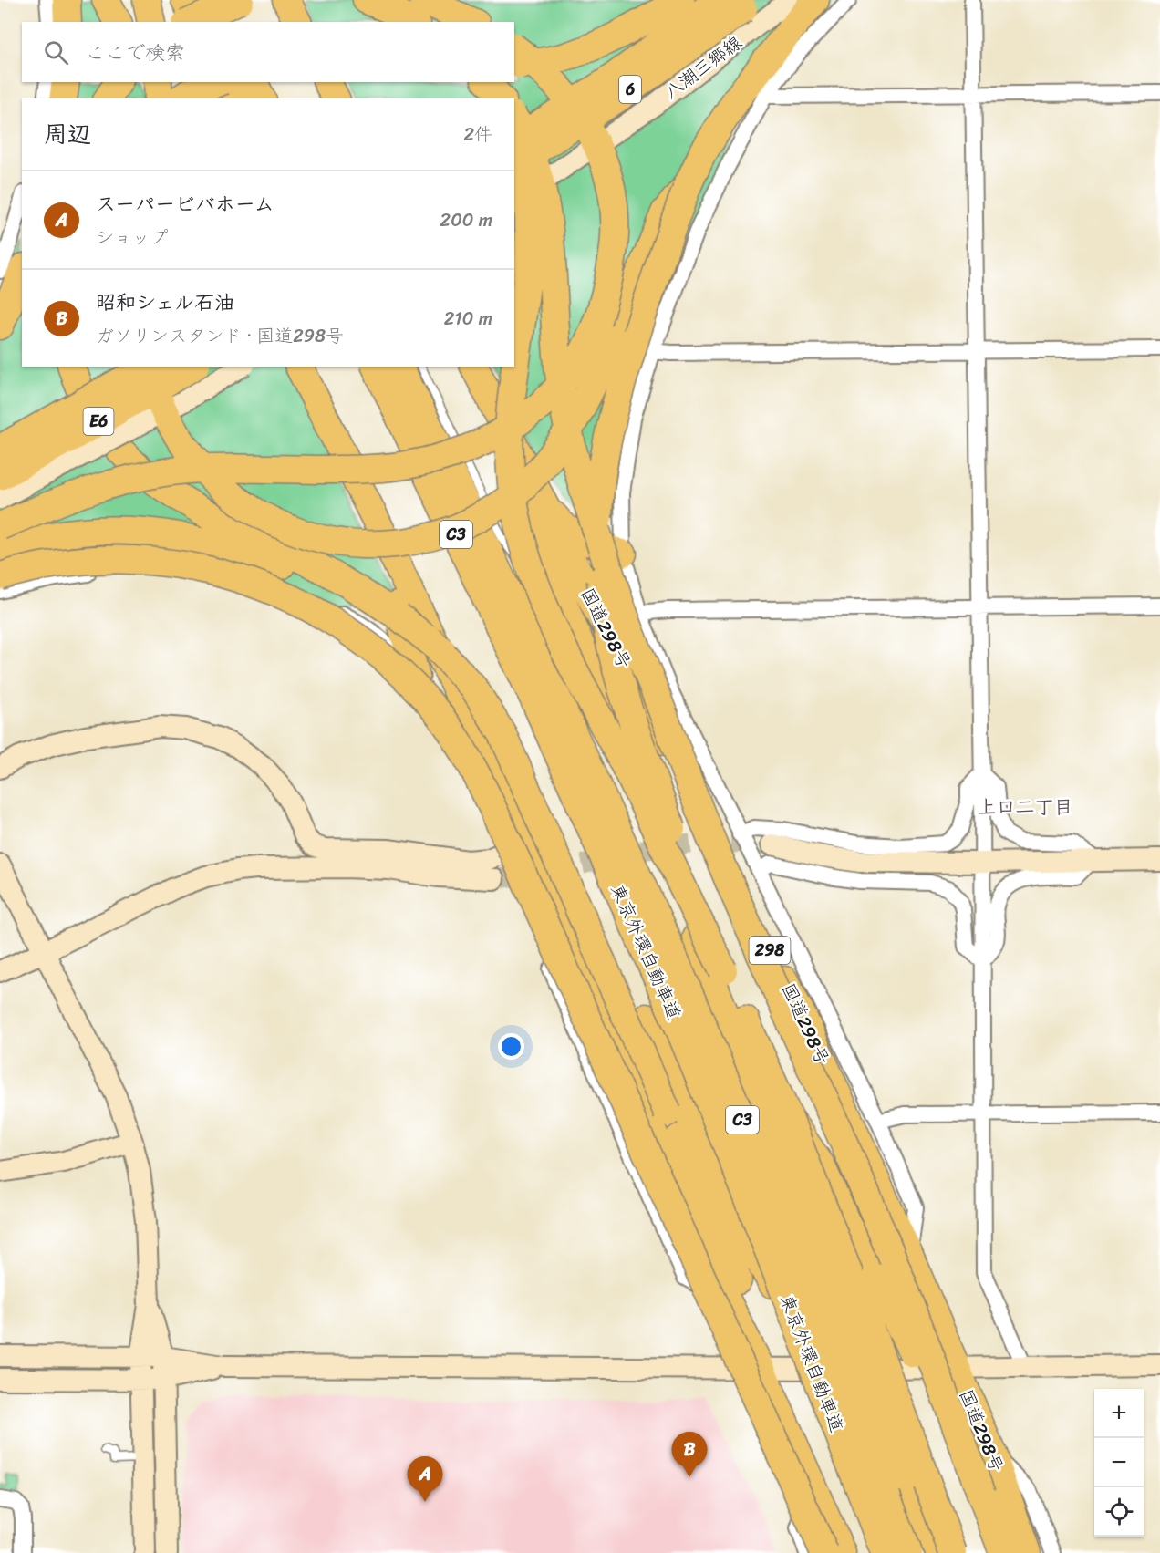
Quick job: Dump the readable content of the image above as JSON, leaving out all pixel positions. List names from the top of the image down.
{
  "streets": {
    "highway": [
      "6",
      "E6",
      "C3",
      "国道298号",
      "298",
      "東京外環自動車道"
    ],
    "street": ["八潮三郷線"]
  },
  "districts": ["上口二丁目"],
  "page": {
    "search": "ここで検索",
    "heading": ["周辺", "2件"],
    "list": [
      {
        "mark": "A",
        "name": "スーパービバホーム",
        "note": "ショップ",
        "value": "200 m"
      },
      {
        "mark": "B",
        "name": "昭和シェル石油",
        "note": "ガソリンスタンド · 国道298号",
        "value": "210 m"
      }
    ],
    "map_buttons": ["+", "−"],
    "pins": ["B", "A"]
  }
}
